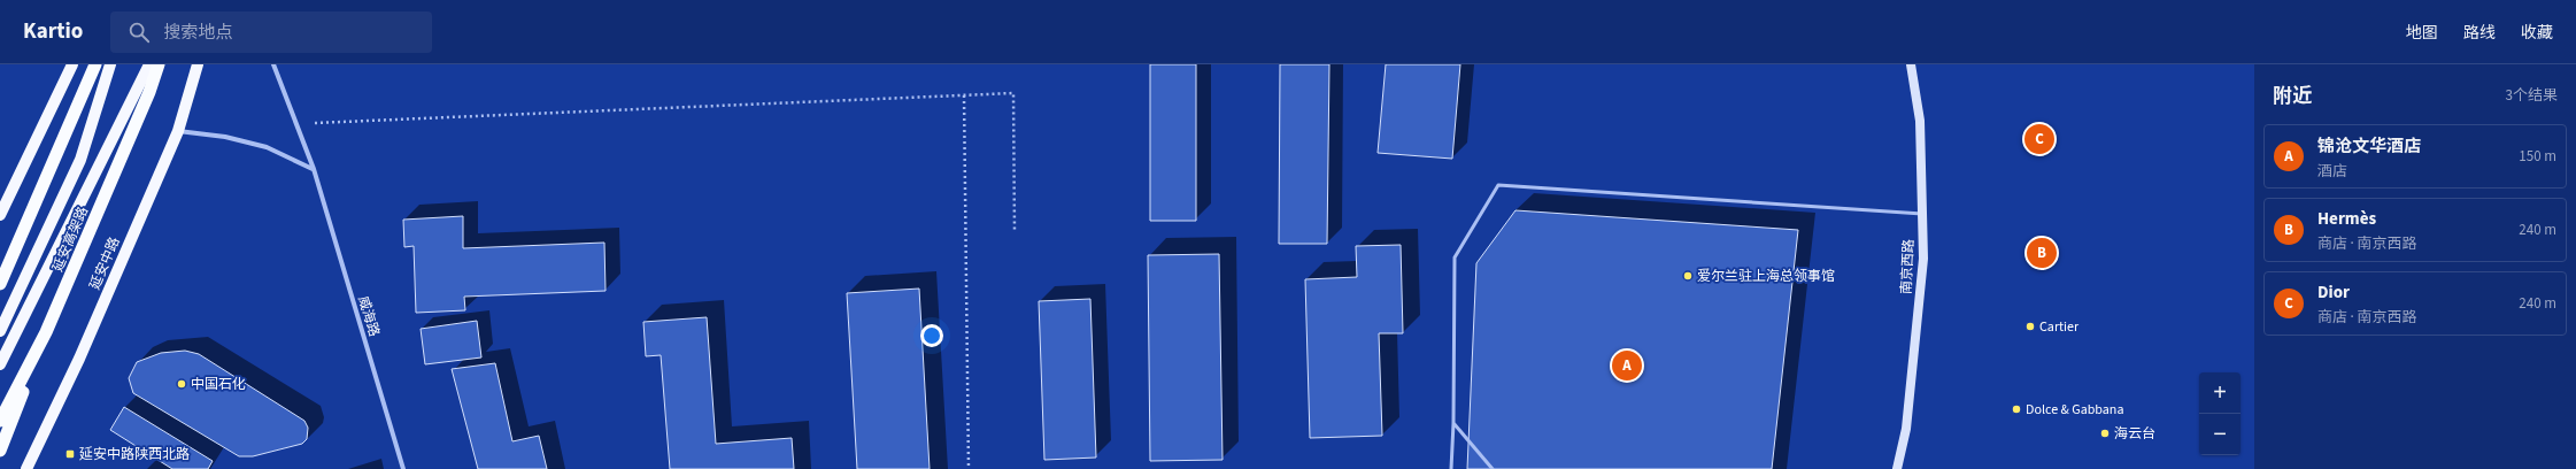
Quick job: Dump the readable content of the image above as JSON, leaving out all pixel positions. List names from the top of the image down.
{
  "streets": {
    "highway": ["延安高架路"],
    "main road": ["延安中路", "南京西路"],
    "street": ["威海路"]
  },
  "places": {
    "other": [
      "爱尔兰驻上海总领事馆",
      "Cartier",
      "中国石化",
      "Dolce & Gabbana",
      "海云台"
    ],
    "transit": ["延安中路陕西北路"]
  },
  "page": {
    "header": "Kartio",
    "search": "搜索地点",
    "nav": ["地图", "路线", "收藏"],
    "heading": ["附近", "3个结果"],
    "pins": ["C", "B", "A"],
    "list": [
      {
        "mark": "A",
        "name": "锦沧文华酒店",
        "note": "酒店",
        "value": "150 m"
      },
      {
        "mark": "B",
        "name": "Hermès",
        "note": "商店 · 南京西路",
        "value": "240 m"
      },
      {
        "mark": "C",
        "name": "Dior",
        "note": "商店 · 南京西路",
        "value": "240 m"
      }
    ],
    "map_buttons": ["+", "−"]
  }
}
